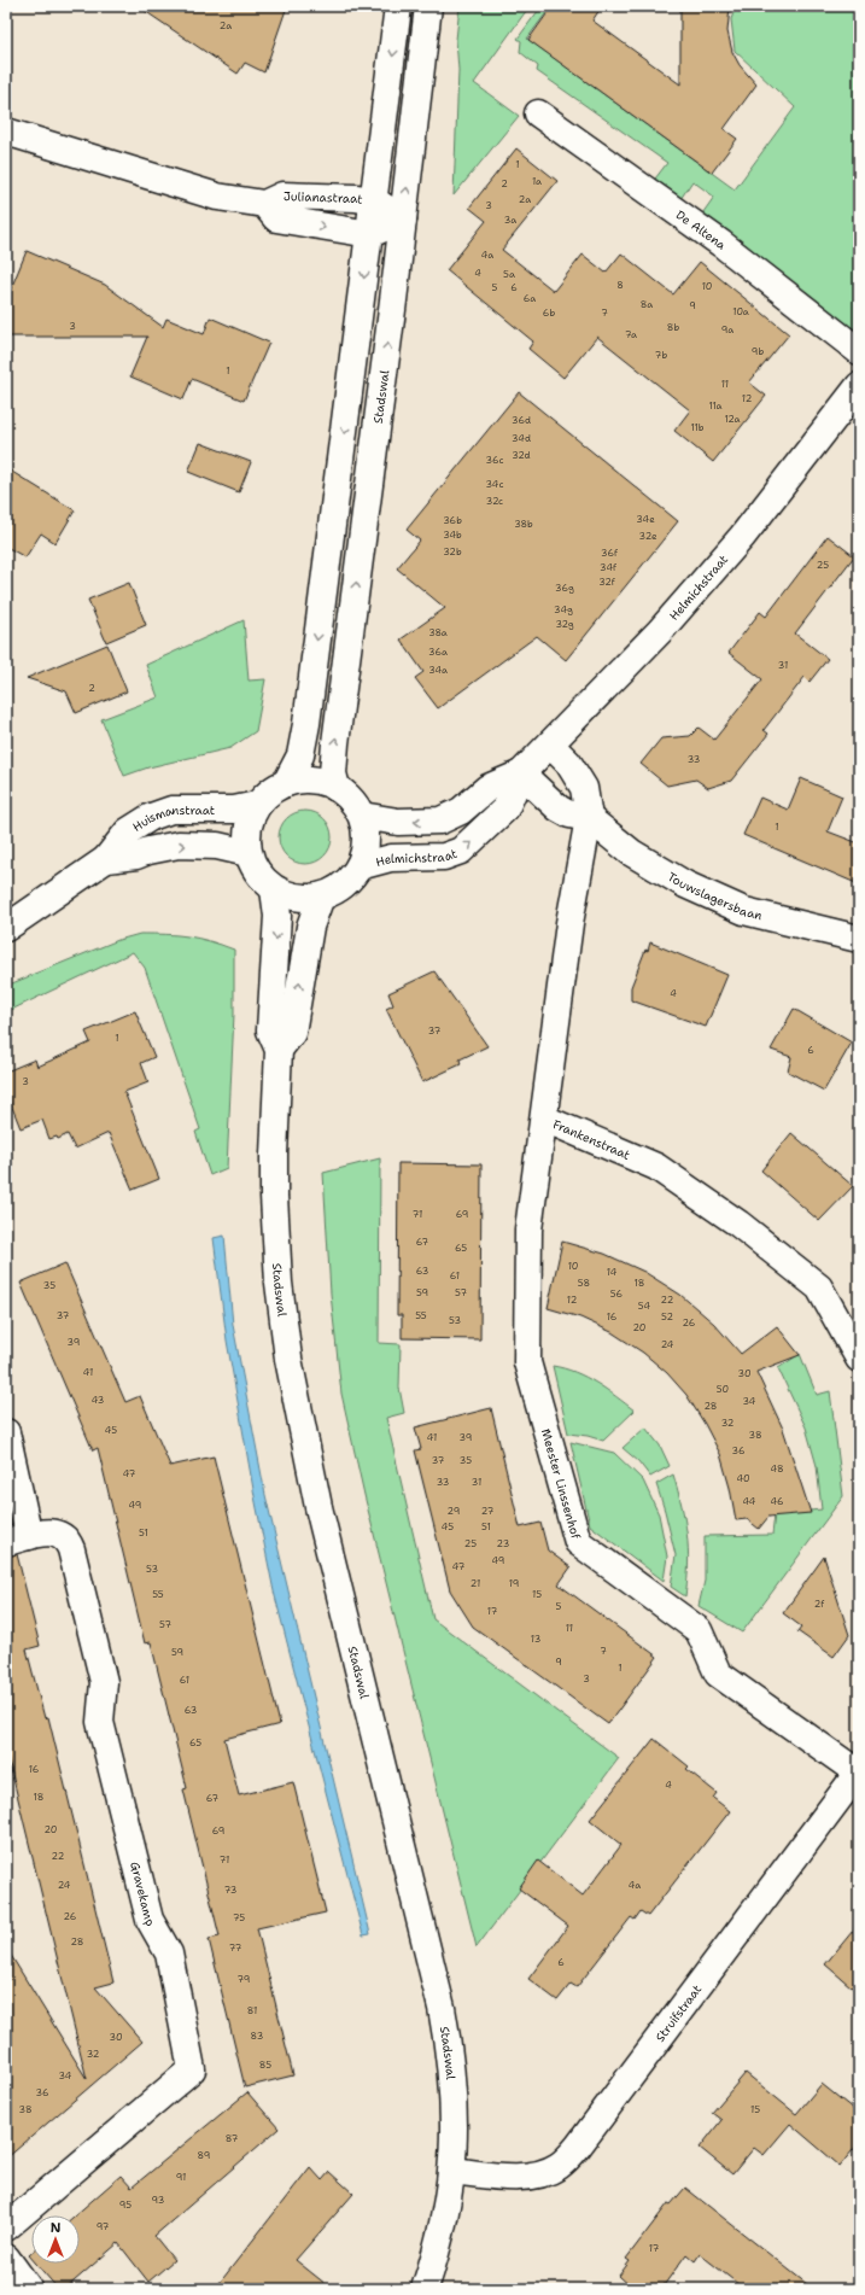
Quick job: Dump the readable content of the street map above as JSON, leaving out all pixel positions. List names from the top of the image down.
{
  "streets": {
    "street": [
      "Julianastraat",
      "De Altena",
      "Stadswal",
      "Helmichstraat",
      "Huismanstraat",
      "Touwslagersbaan",
      "Frankenstraat",
      "Meester Linssenhof",
      "Gravekamp",
      "Struifstraat"
    ]
  },
  "crossings": [
    ["Julianastraat", "Stadswal"],
    ["Stadswal", "Helmichstraat"],
    ["Stadswal", "Huismanstraat"],
    ["Stadswal", "Struifstraat"],
    ["Helmichstraat", "Huismanstraat"],
    ["Helmichstraat", "Touwslagersbaan"],
    ["Touwslagersbaan", "Frankenstraat"],
    ["Frankenstraat", "Meester Linssenhof"],
    ["Meester Linssenhof", "Struifstraat"]
  ],
  "house_numbers": [
    "2a",
    "1",
    "1a",
    "2",
    "2a",
    "3",
    "3a",
    "4a",
    "4",
    "5a",
    "8",
    "10",
    "5",
    "6",
    "6a",
    "8a",
    "9",
    "10a",
    "6b",
    "7",
    "3",
    "8b",
    "9a",
    "7a",
    "9b",
    "7b",
    "1",
    "11",
    "12",
    "11a",
    "12a",
    "36d",
    "11b",
    "34d",
    "32d",
    "36c",
    "34c",
    "32c",
    "34e",
    "36b",
    "38b",
    "34b",
    "32e",
    "32b",
    "36f",
    "25",
    "34f",
    "32f",
    "36g",
    "34g",
    "32g",
    "38a",
    "36a",
    "31",
    "34a",
    "2",
    "33",
    "1",
    "4",
    "37",
    "1",
    "6",
    "3",
    "71",
    "69",
    "67",
    "65",
    "10",
    "63",
    "14",
    "61",
    "58",
    "18",
    "35",
    "59",
    "57",
    "56",
    "12",
    "22",
    "54",
    "37",
    "55",
    "16",
    "52",
    "53",
    "26",
    "20",
    "39",
    "24",
    "41",
    "30",
    "50",
    "43",
    "34",
    "28",
    "32",
    "45",
    "38",
    "41",
    "39",
    "36",
    "37",
    "35",
    "48",
    "47",
    "40",
    "33",
    "31",
    "44",
    "46",
    "49",
    "29",
    "27",
    "45",
    "51",
    "51",
    "25",
    "23",
    "49",
    "47",
    "53",
    "21",
    "19",
    "55",
    "15",
    "2f",
    "5",
    "17",
    "57",
    "11",
    "13",
    "7",
    "59",
    "9",
    "1",
    "3",
    "61",
    "63",
    "65",
    "16",
    "4",
    "18",
    "67",
    "20",
    "69",
    "22",
    "71",
    "24",
    "4a",
    "73",
    "26",
    "75",
    "28",
    "77",
    "6",
    "79",
    "81",
    "83",
    "30",
    "32",
    "85",
    "34",
    "36",
    "38",
    "15",
    "87",
    "89",
    "91",
    "93",
    "95",
    "97",
    "17"
  ],
  "north": "top"
}
